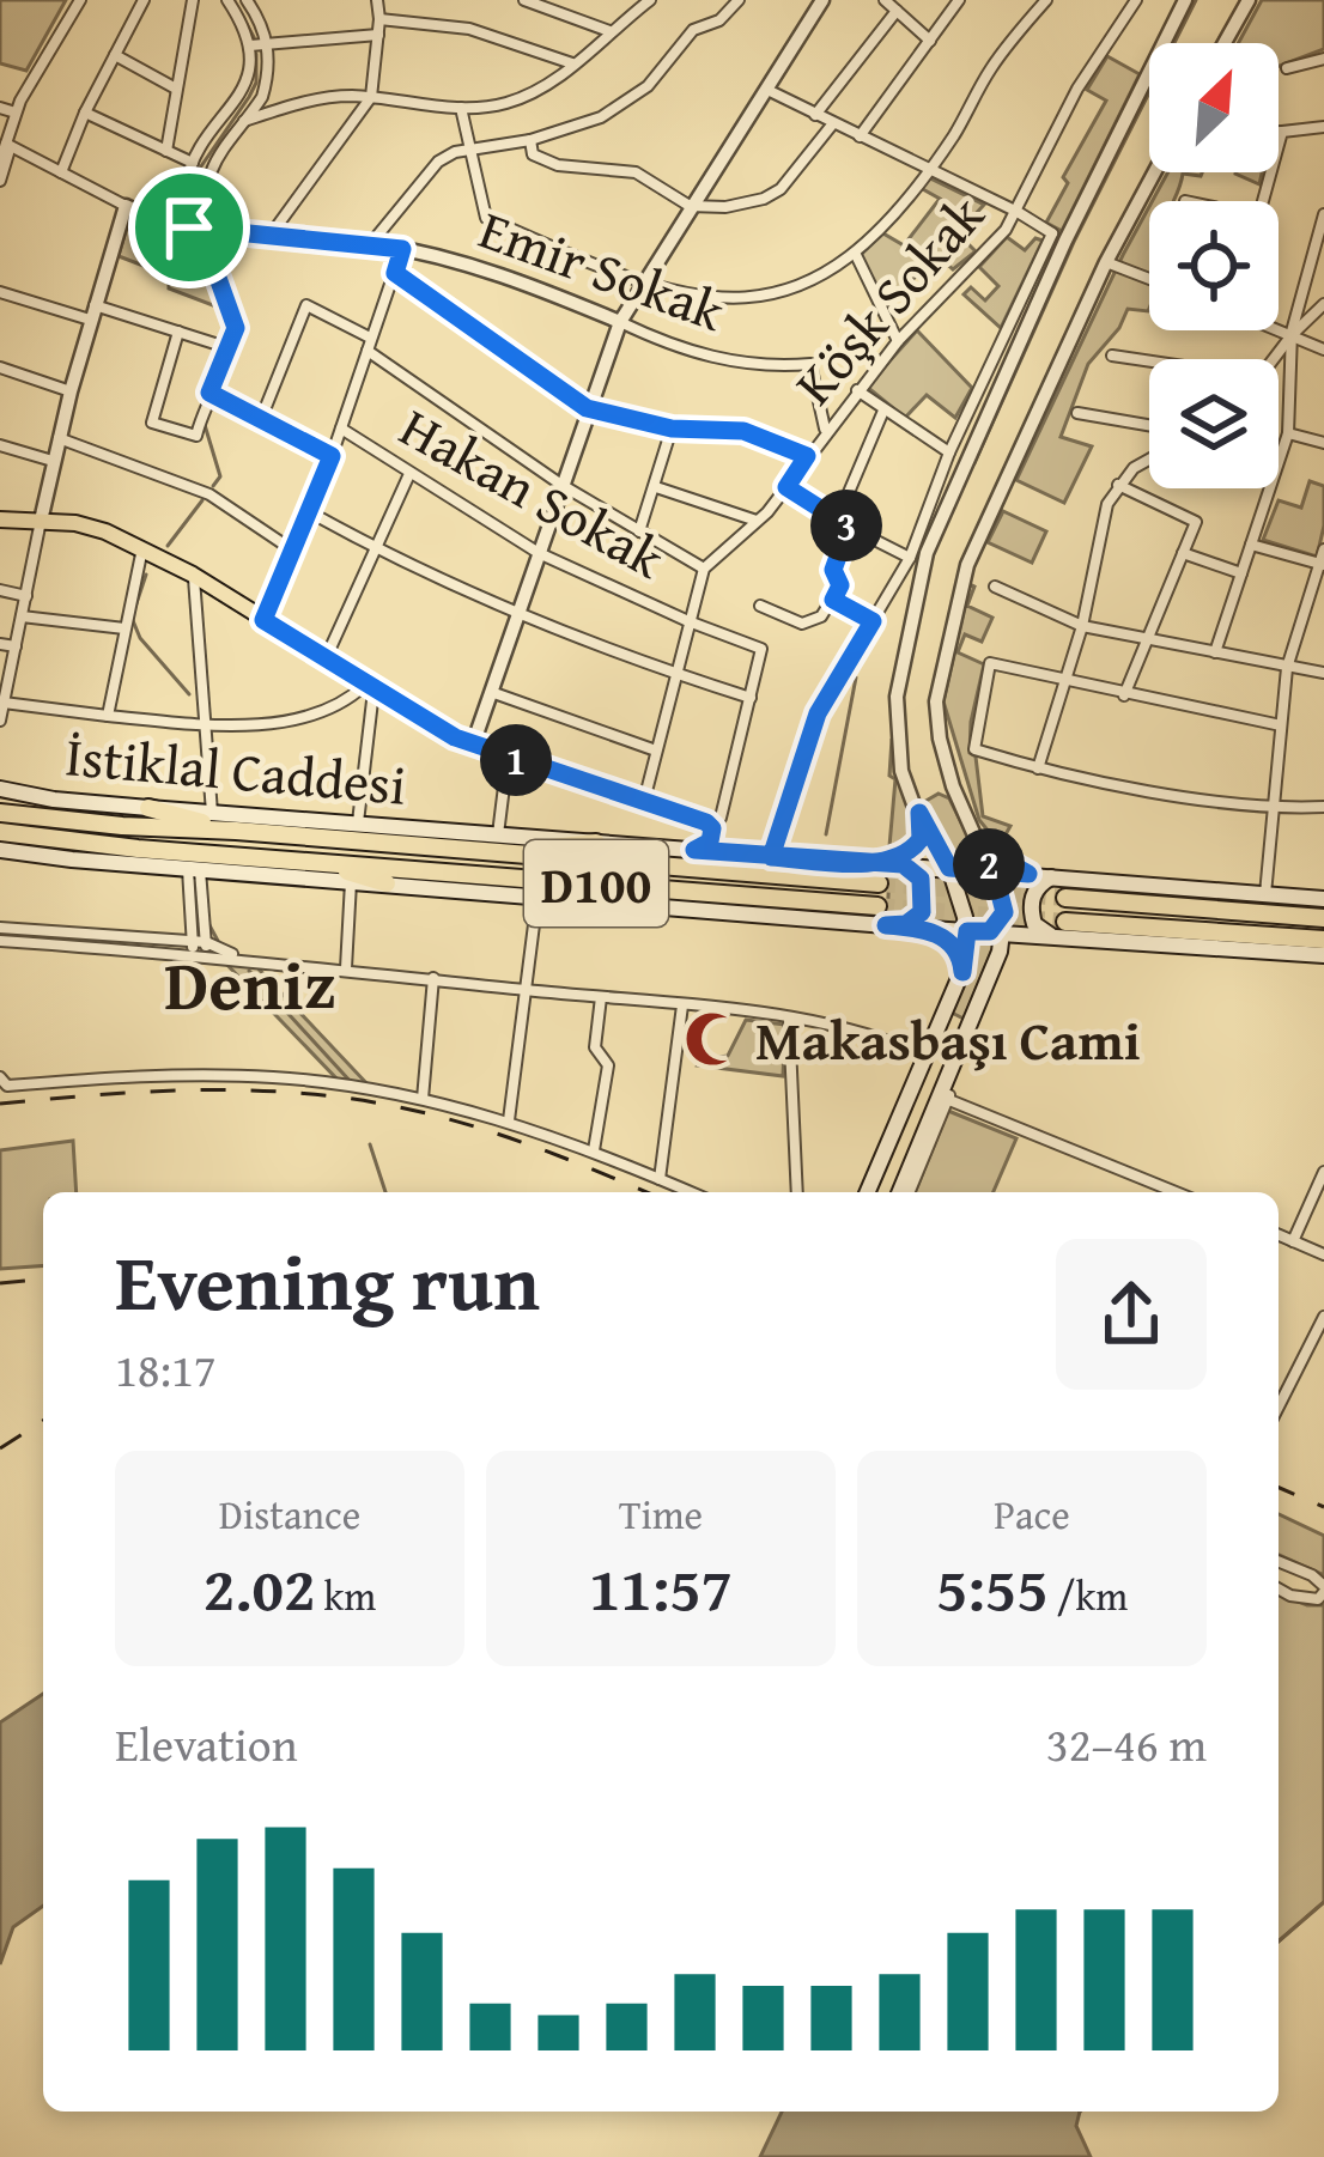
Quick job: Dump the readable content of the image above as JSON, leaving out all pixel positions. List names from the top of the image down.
{
  "streets": {
    "highway": ["D100"],
    "main road": ["İstiklal Caddesi"],
    "street": ["Emir Sokak", "Köşk Sokak", "Hakan Sokak"]
  },
  "crossings": [
    ["Emir Sokak", "Köşk Sokak"],
    ["İstiklal Caddesi", "D100"]
  ],
  "districts": ["Deniz"],
  "places": {
    "mosque": ["Makasbaşı Cami"]
  },
  "north": "top right",
  "page": {
    "pins": ["3", "1", "2"],
    "heading": ["Evening run", "18:17"],
    "stats": [
      ["Distance", "2.02 km"],
      ["Time", "11:57"],
      ["Pace", "5:55 /km"]
    ],
    "chart": ["Elevation", "32–46 m"]
  }
}
